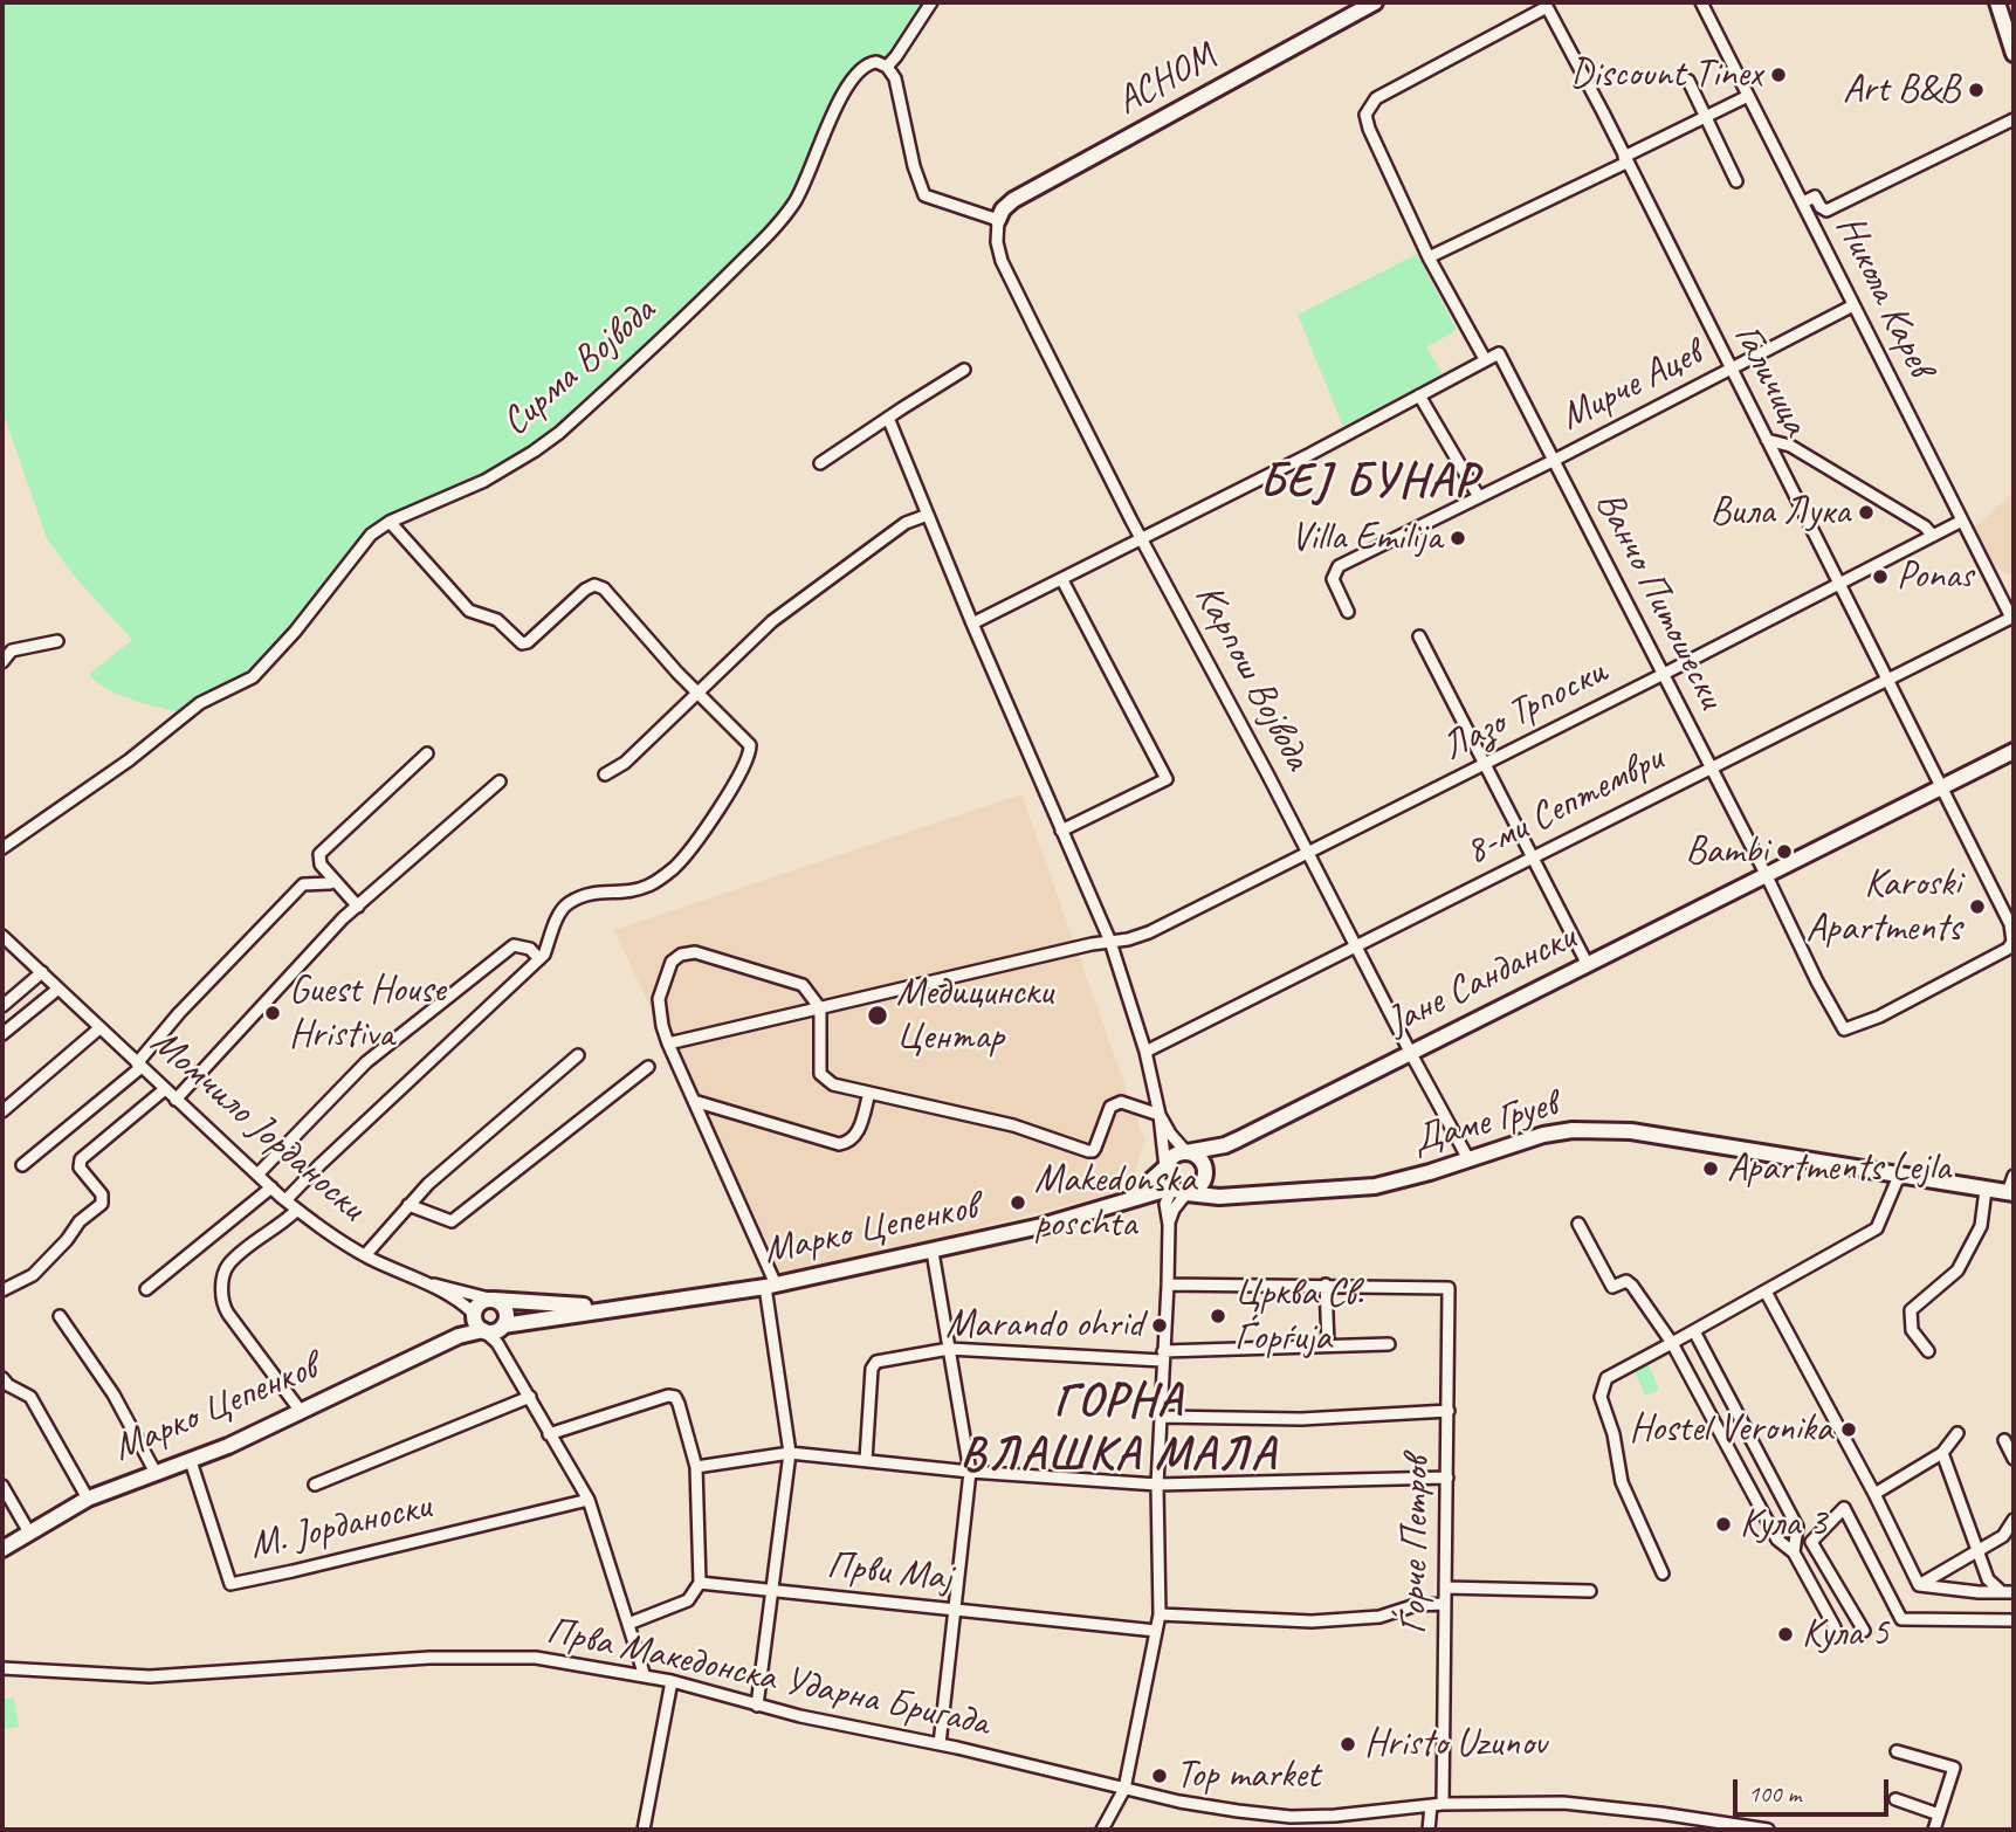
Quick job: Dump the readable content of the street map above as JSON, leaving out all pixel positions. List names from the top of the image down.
{
  "streets": {
    "street": [
      "АСНОМ",
      "Никола Карев",
      "Сирма Војвода",
      "Галичица",
      "Мирче Ацев",
      "Ванчо Питошески",
      "Карпош Војвода",
      "Лазо Трпоски",
      "8-ми Септември",
      "Јане Сандански",
      "Даме Груев",
      "Момчило Јорданоски",
      "Марко Цепенков",
      "М. Јорданоски",
      "Ѓорче Петров",
      "Први Мај",
      "Прва Македонска Ударна Бригада"
    ]
  },
  "crossings": [
    ["АСНОМ", "Карпош Војвода"],
    ["Никола Карев", "Мирче Ацев"],
    ["Никола Карев", "Лазо Трпоски"],
    ["Никола Карев", "8-ми Септември"],
    ["Галичица", "Мирче Ацев"],
    ["Галичица", "Лазо Трпоски"],
    ["Галичица", "8-ми Септември"],
    ["Галичица", "Јане Сандански"],
    ["Мирче Ацев", "Ванчо Питошески"],
    ["Ванчо Питошески", "Лазо Трпоски"],
    ["Ванчо Питошески", "8-ми Септември"],
    ["Ванчо Питошески", "Јане Сандански"],
    ["Карпош Војвода", "Лазо Трпоски"],
    ["Карпош Војвода", "8-ми Септември"],
    ["Карпош Војвода", "Јане Сандански"],
    ["Карпош Војвода", "Даме Груев"],
    ["Јане Сандански", "Даме Груев"],
    ["Јане Сандански", "Марко Цепенков"],
    ["Даме Груев", "Марко Цепенков"],
    ["Марко Цепенков", "М. Јорданоски"],
    ["Ѓорче Петров", "Прва Македонска Ударна Бригада"]
  ],
  "districts": ["БЕЈ БУНАР", "ГОРНА ВЛАШКА МАЛА"],
  "places": [
    "Discount Tinex",
    "Art B&B",
    "Вила Лука",
    "Villa Emilija",
    "Ponas",
    "Bambi",
    "Karoski Apartments",
    "Guest House Hristiva",
    "Медицински Центар",
    "Apartments Lejla",
    "Makedonska poschta",
    "Црква Св. Ѓoрѓијa",
    "Marando ohrid",
    "Hostel Veronika",
    "Кула 3",
    "Кула 5",
    "Hristo Uzunov",
    "Top market"
  ],
  "scale_bar": "100 m"
}
